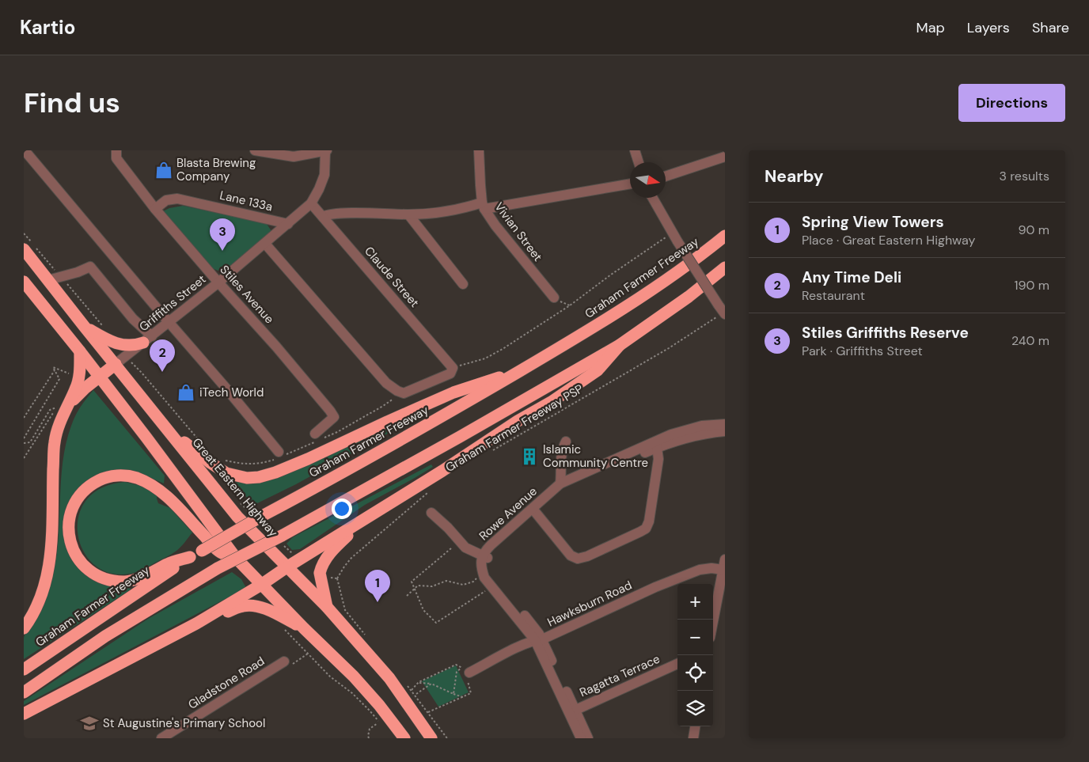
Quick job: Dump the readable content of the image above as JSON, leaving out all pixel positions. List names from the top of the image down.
{
  "streets": {
    "highway": ["Graham Farmer Freeway", "Great Eastern Highway"],
    "street": [
      "Lane 133a",
      "Vivian Street",
      "Claude Street",
      "Stiles Avenue",
      "Griffiths Street",
      "Rowe Avenue",
      "Hawksburn Road",
      "Ragatta Terrace",
      "Gladstone Road"
    ],
    "path": ["Graham Farmer Freeway PSP"]
  },
  "crossings": [
    ["Lane 133a", "Stiles Avenue"],
    ["Lane 133a", "Griffiths Street"],
    ["Claude Street", "Griffiths Street"],
    ["Stiles Avenue", "Griffiths Street"],
    ["Griffiths Street", "Great Eastern Highway"],
    ["Rowe Avenue", "Hawksburn Road"],
    ["Rowe Avenue", "Ragatta Terrace"]
  ],
  "places": {
    "shop": ["Blasta Brewing Company", "iTech World"],
    "building": ["Islamic Community Centre"],
    "school or university": ["St Augustine's Primary School"]
  },
  "north": "right",
  "page": {
    "header": "Kartio",
    "nav": ["Map", "Layers", "Share"],
    "buttons": "Directions",
    "title": "Find us",
    "heading": ["Nearby", "3 results"],
    "list": [
      {
        "mark": "1",
        "name": "Spring View Towers",
        "note": "Place · Great Eastern Highway",
        "value": "90 m"
      },
      {
        "mark": "2",
        "name": "Any Time Deli",
        "note": "Restaurant",
        "value": "190 m"
      },
      {
        "mark": "3",
        "name": "Stiles Griffiths Reserve",
        "note": "Park · Griffiths Street",
        "value": "240 m"
      }
    ],
    "pins": ["3", "2", "1"],
    "map_buttons": ["+", "−"]
  }
}
